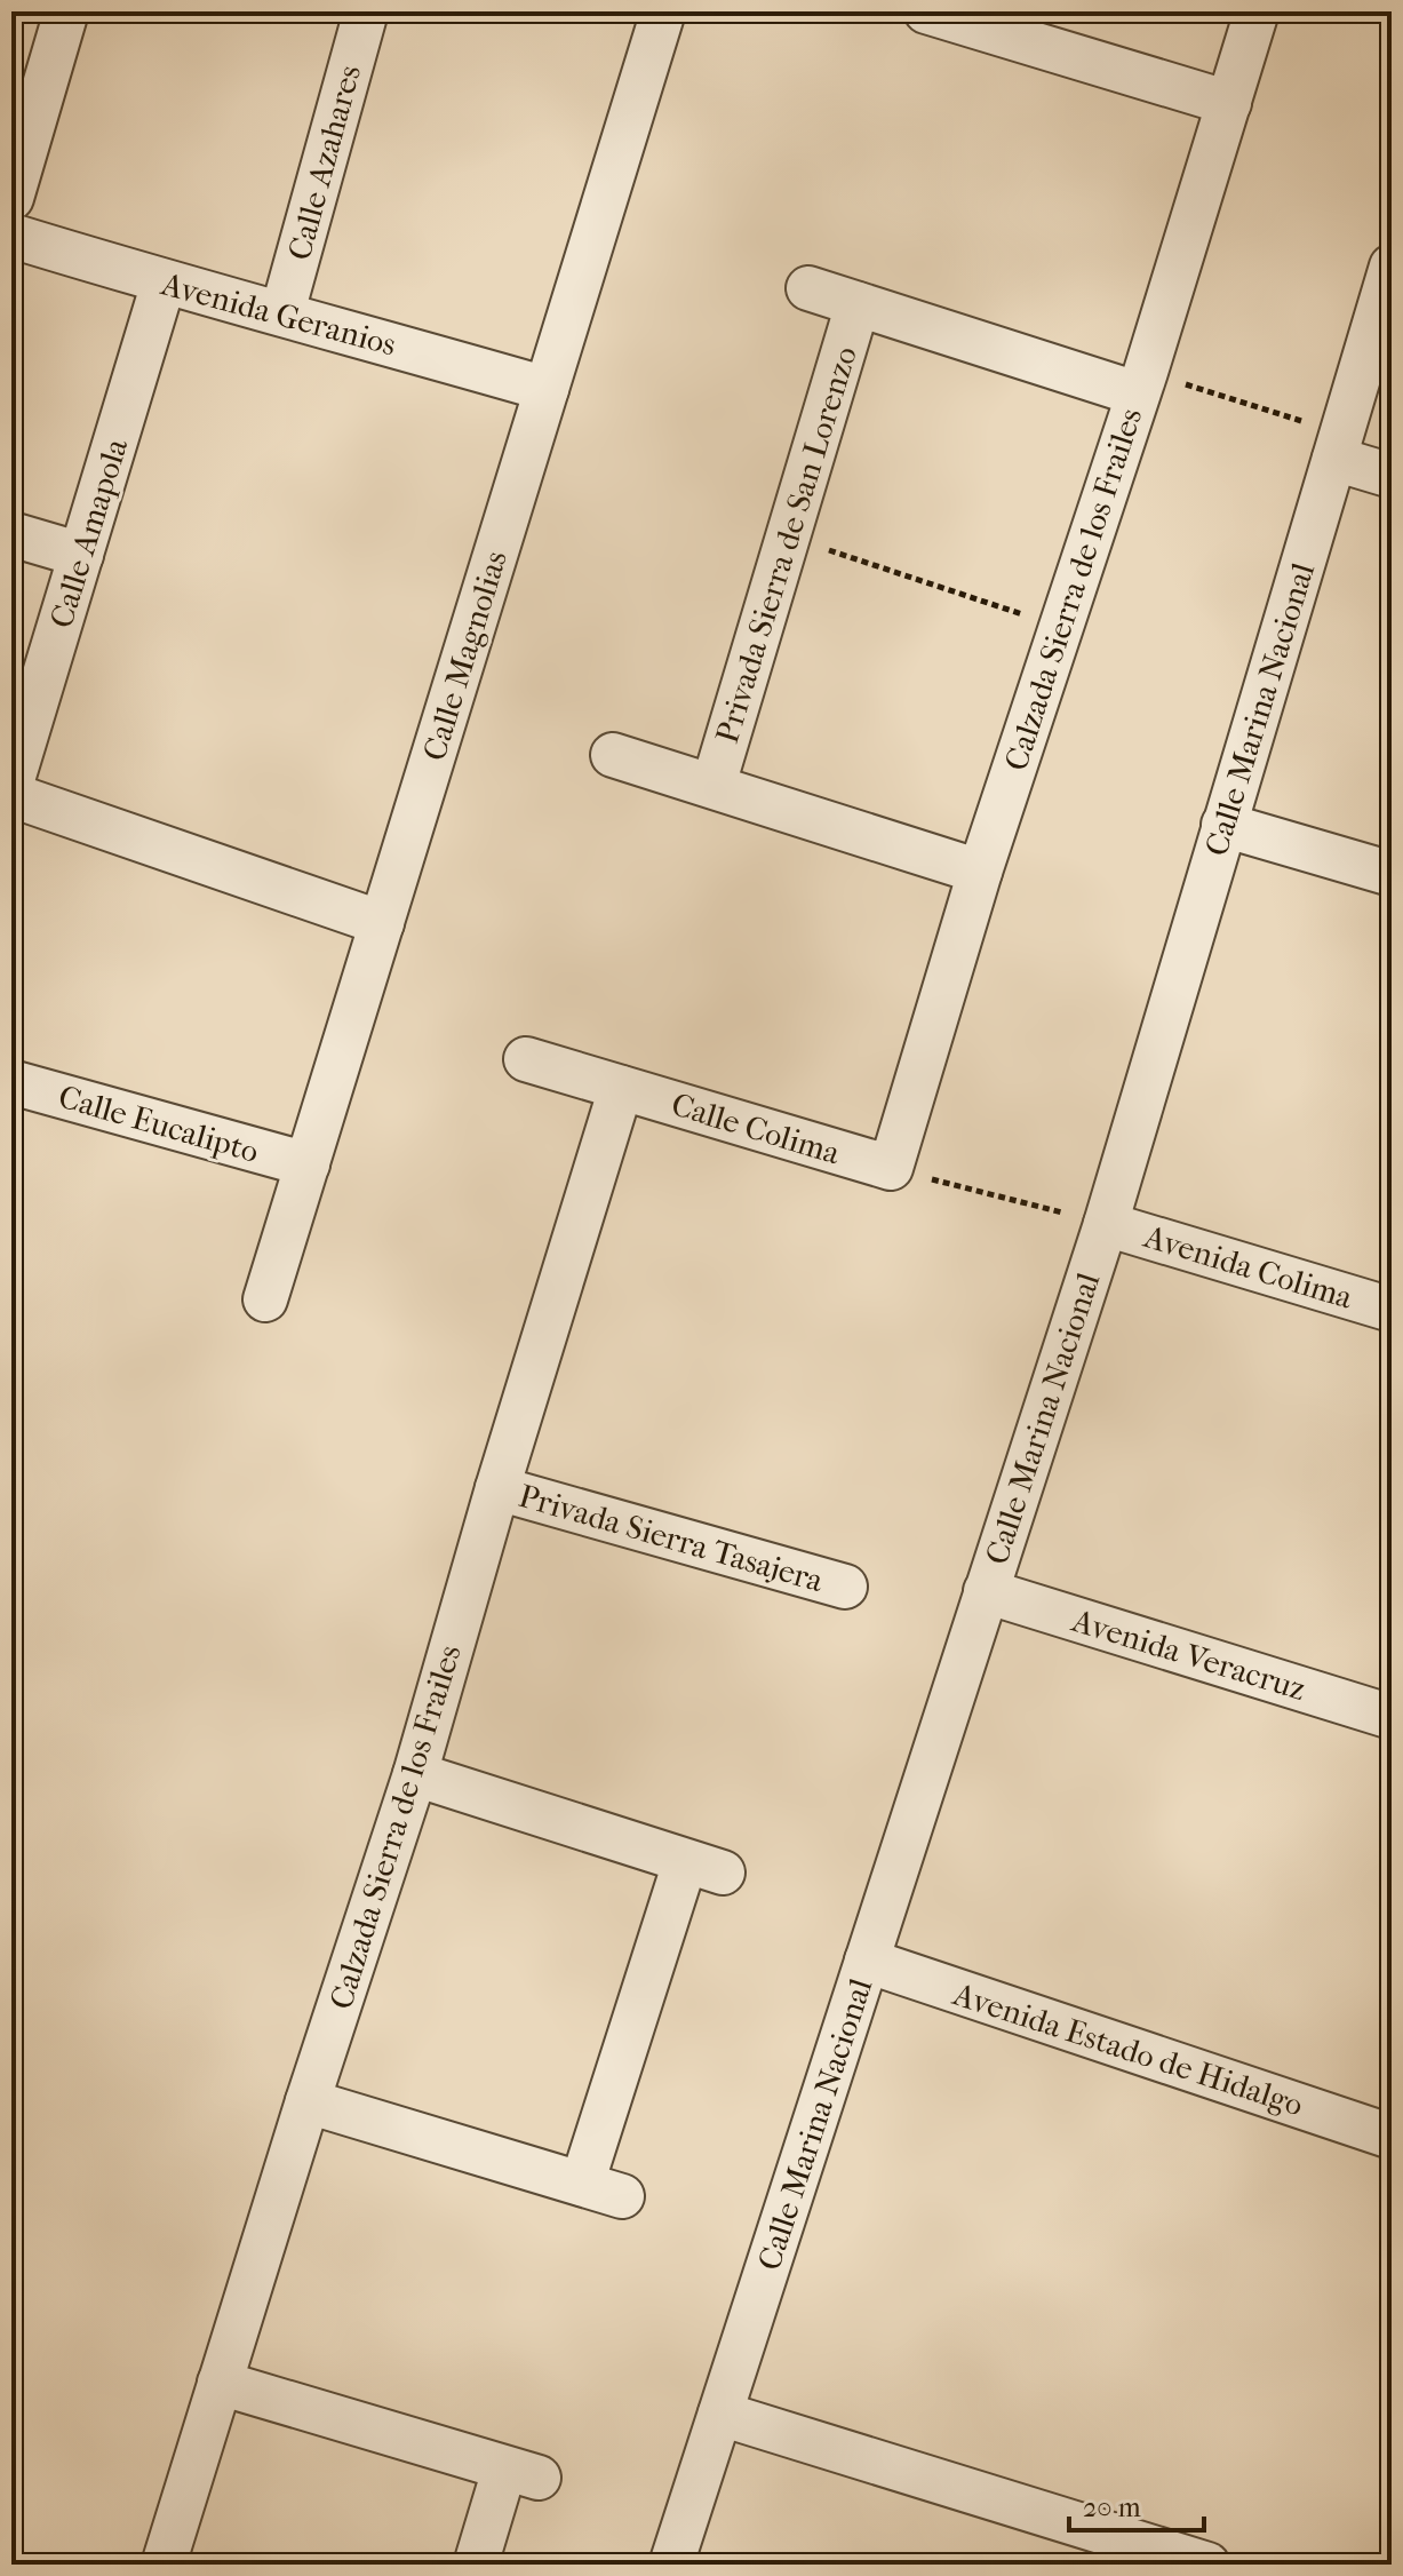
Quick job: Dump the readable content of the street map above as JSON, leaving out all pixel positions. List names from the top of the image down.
{
  "streets": {
    "street": [
      "Calle Azahares",
      "Avenida Geranios",
      "Calle Amapola",
      "Privada Sierra de San Lorenzo",
      "Calzada Sierra de los Frailes",
      "Calle Magnolias",
      "Calle Marina Nacional",
      "Calle Eucalipto",
      "Calle Colima",
      "Avenida Colima",
      "Privada Sierra Tasajera",
      "Avenida Veracruz",
      "Avenida Estado de Hidalgo"
    ]
  },
  "crossings": [
    ["Calle Azahares", "Avenida Geranios"],
    ["Avenida Geranios", "Calle Amapola"],
    ["Avenida Geranios", "Calle Magnolias"],
    ["Calzada Sierra de los Frailes", "Calle Colima"],
    ["Calzada Sierra de los Frailes", "Privada Sierra Tasajera"],
    ["Calle Magnolias", "Calle Eucalipto"],
    ["Calle Marina Nacional", "Avenida Colima"],
    ["Calle Marina Nacional", "Avenida Veracruz"],
    ["Calle Marina Nacional", "Avenida Estado de Hidalgo"]
  ],
  "scale_bar": "20 m"
}
